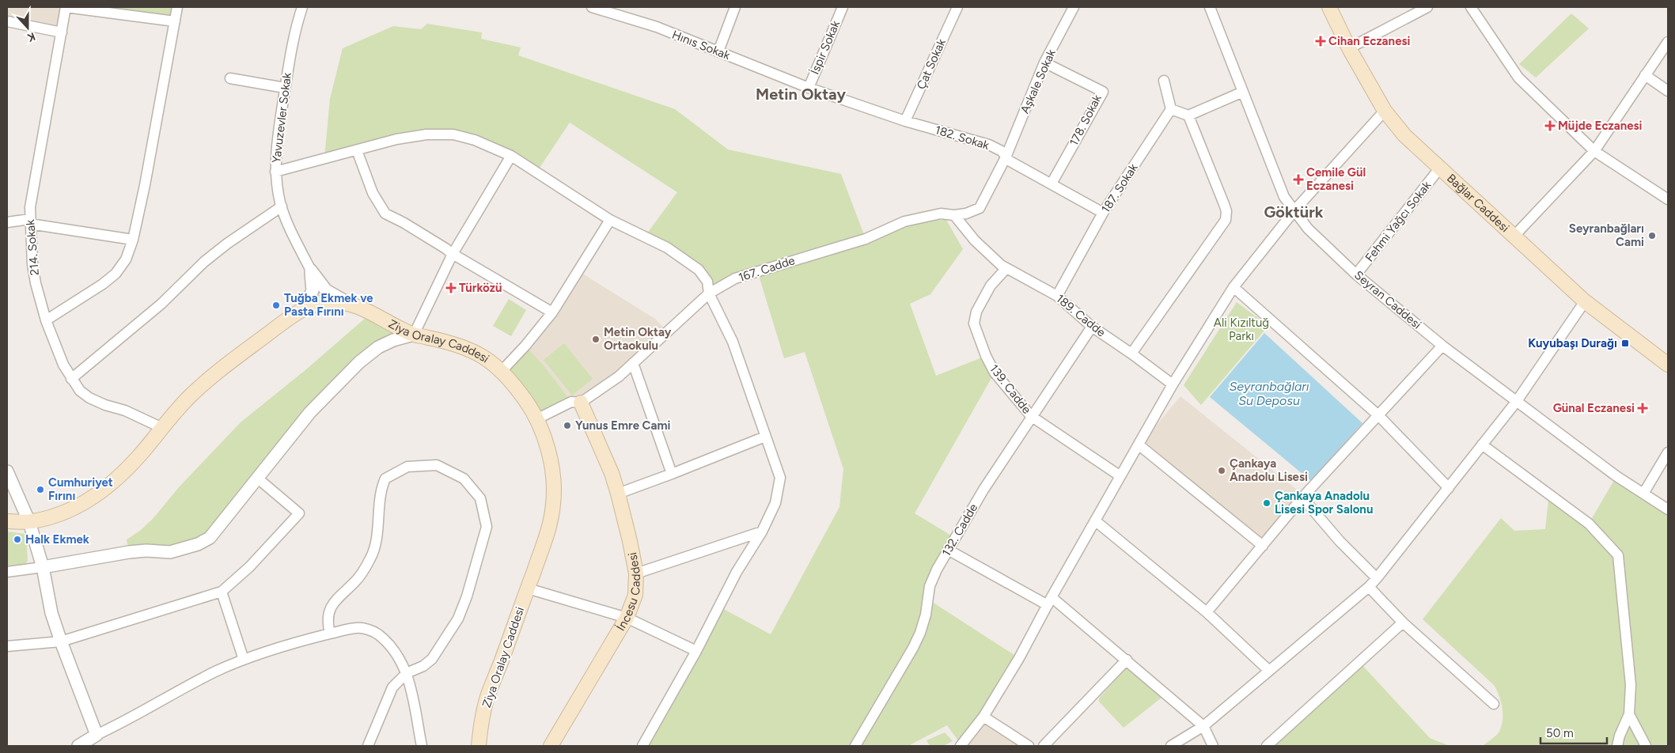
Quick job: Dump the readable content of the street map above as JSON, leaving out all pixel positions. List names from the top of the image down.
{
  "streets": {
    "main road": ["Bağlar Caddesi", "Ziya Oralay Caddesi", "İncesu Caddesi"],
    "street": [
      "Hınıs Sokak",
      "İspir Sokak",
      "Çat Sokak",
      "Aşkale Sokak",
      "Yavuzevler Sokak",
      "178. Sokak",
      "182. Sokak",
      "187. Sokak",
      "Fehmi Yağcı Sokak",
      "214. Sokak",
      "167. Cadde",
      "Seyran Caddesi",
      "189. Cadde",
      "139. Cadde",
      "132. Cadde"
    ]
  },
  "crossings": [
    ["Hınıs Sokak", "İspir Sokak"],
    ["Hınıs Sokak", "182. Sokak"],
    ["İspir Sokak", "182. Sokak"],
    ["Çat Sokak", "182. Sokak"],
    ["Aşkale Sokak", "178. Sokak"],
    ["Aşkale Sokak", "182. Sokak"],
    ["Aşkale Sokak", "167. Cadde"],
    ["178. Sokak", "182. Sokak"],
    ["182. Sokak", "187. Sokak"],
    ["182. Sokak", "167. Cadde"],
    ["187. Sokak", "189. Cadde"],
    ["Bağlar Caddesi", "Fehmi Yağcı Sokak"],
    ["Fehmi Yağcı Sokak", "Seyran Caddesi"],
    ["214. Sokak", "Ziya Oralay Caddesi"],
    ["167. Cadde", "189. Cadde"],
    ["167. Cadde", "Ziya Oralay Caddesi"],
    ["167. Cadde", "İncesu Caddesi"],
    ["189. Cadde", "139. Cadde"],
    ["189. Cadde", "132. Cadde"],
    ["139. Cadde", "132. Cadde"]
  ],
  "districts": ["Metin Oktay", "Göktürk"],
  "water": ["Seyranbağları Su Deposu"],
  "parks": ["Ali Kızıltuğ Parkı"],
  "places": {
    "health": [
      "Cihan Eczanesi",
      "Müjde Eczanesi",
      "Cemile Gül Eczanesi",
      "Türközü",
      "Günal Eczanesi"
    ],
    "other": [
      "Seyranbağları Cami",
      "Tuğba Ekmek ve Pasta Fırını",
      "Metin Oktay Ortaokulu",
      "Yunus Emre Cami",
      "Çankaya Anadolu Lisesi",
      "Cumhuriyet Fırını",
      "Çankaya Anadolu Lisesi Spor Salonu",
      "Halk Ekmek"
    ],
    "transit": ["Kuyubaşı Durağı"]
  },
  "scale_bar": "50 m",
  "north": "bottom"
}
